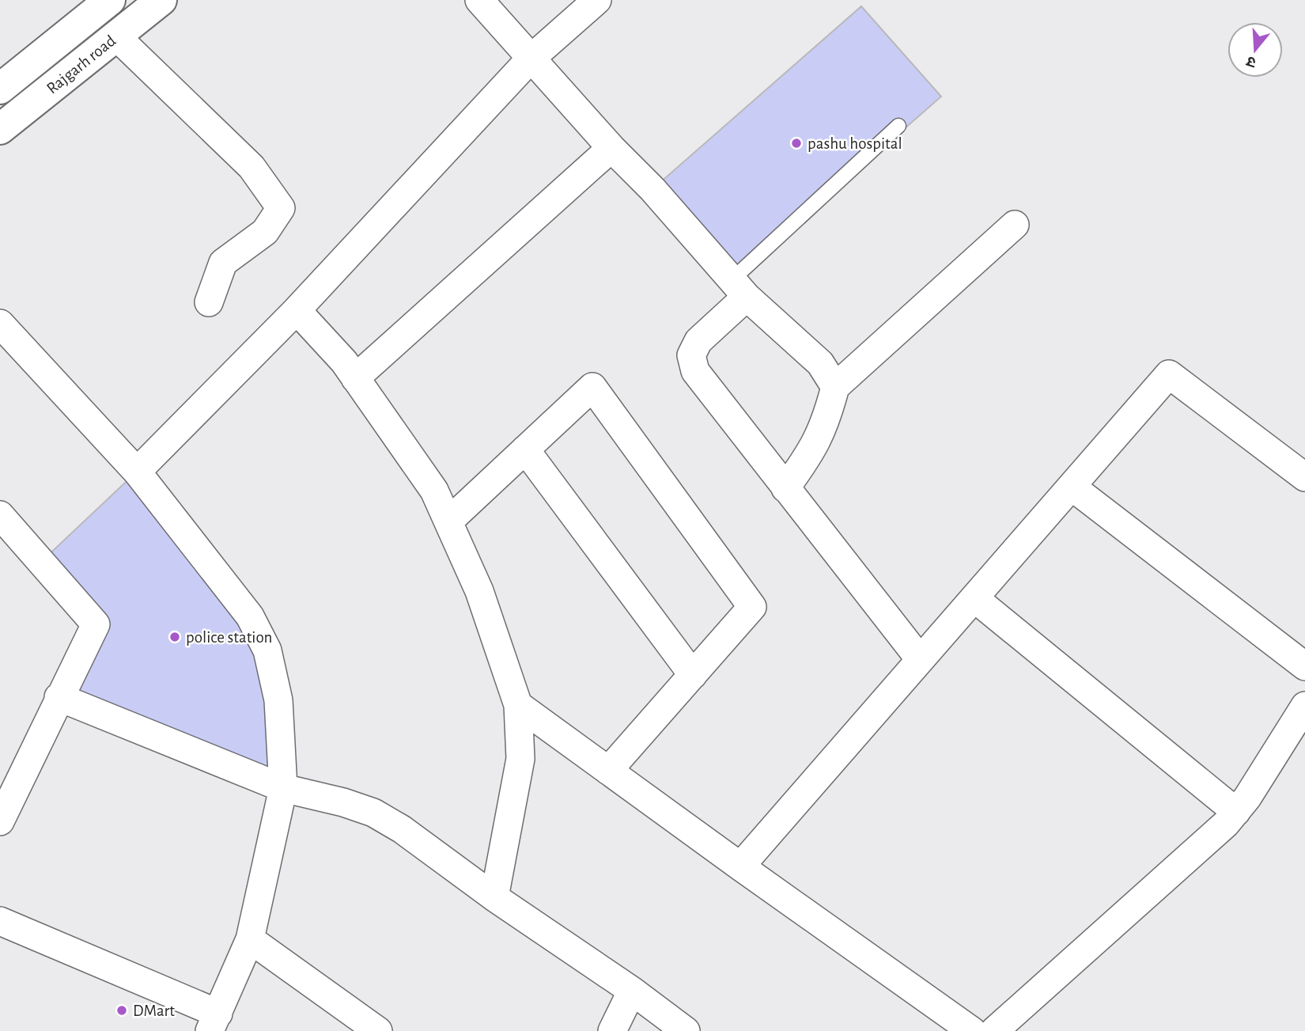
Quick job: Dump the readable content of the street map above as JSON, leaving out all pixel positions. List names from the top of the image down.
{
  "streets": {
    "main road": ["Rajgarh road"]
  },
  "places": ["pashu hospital", "police station", "DMart"],
  "north": "bottom"
}
